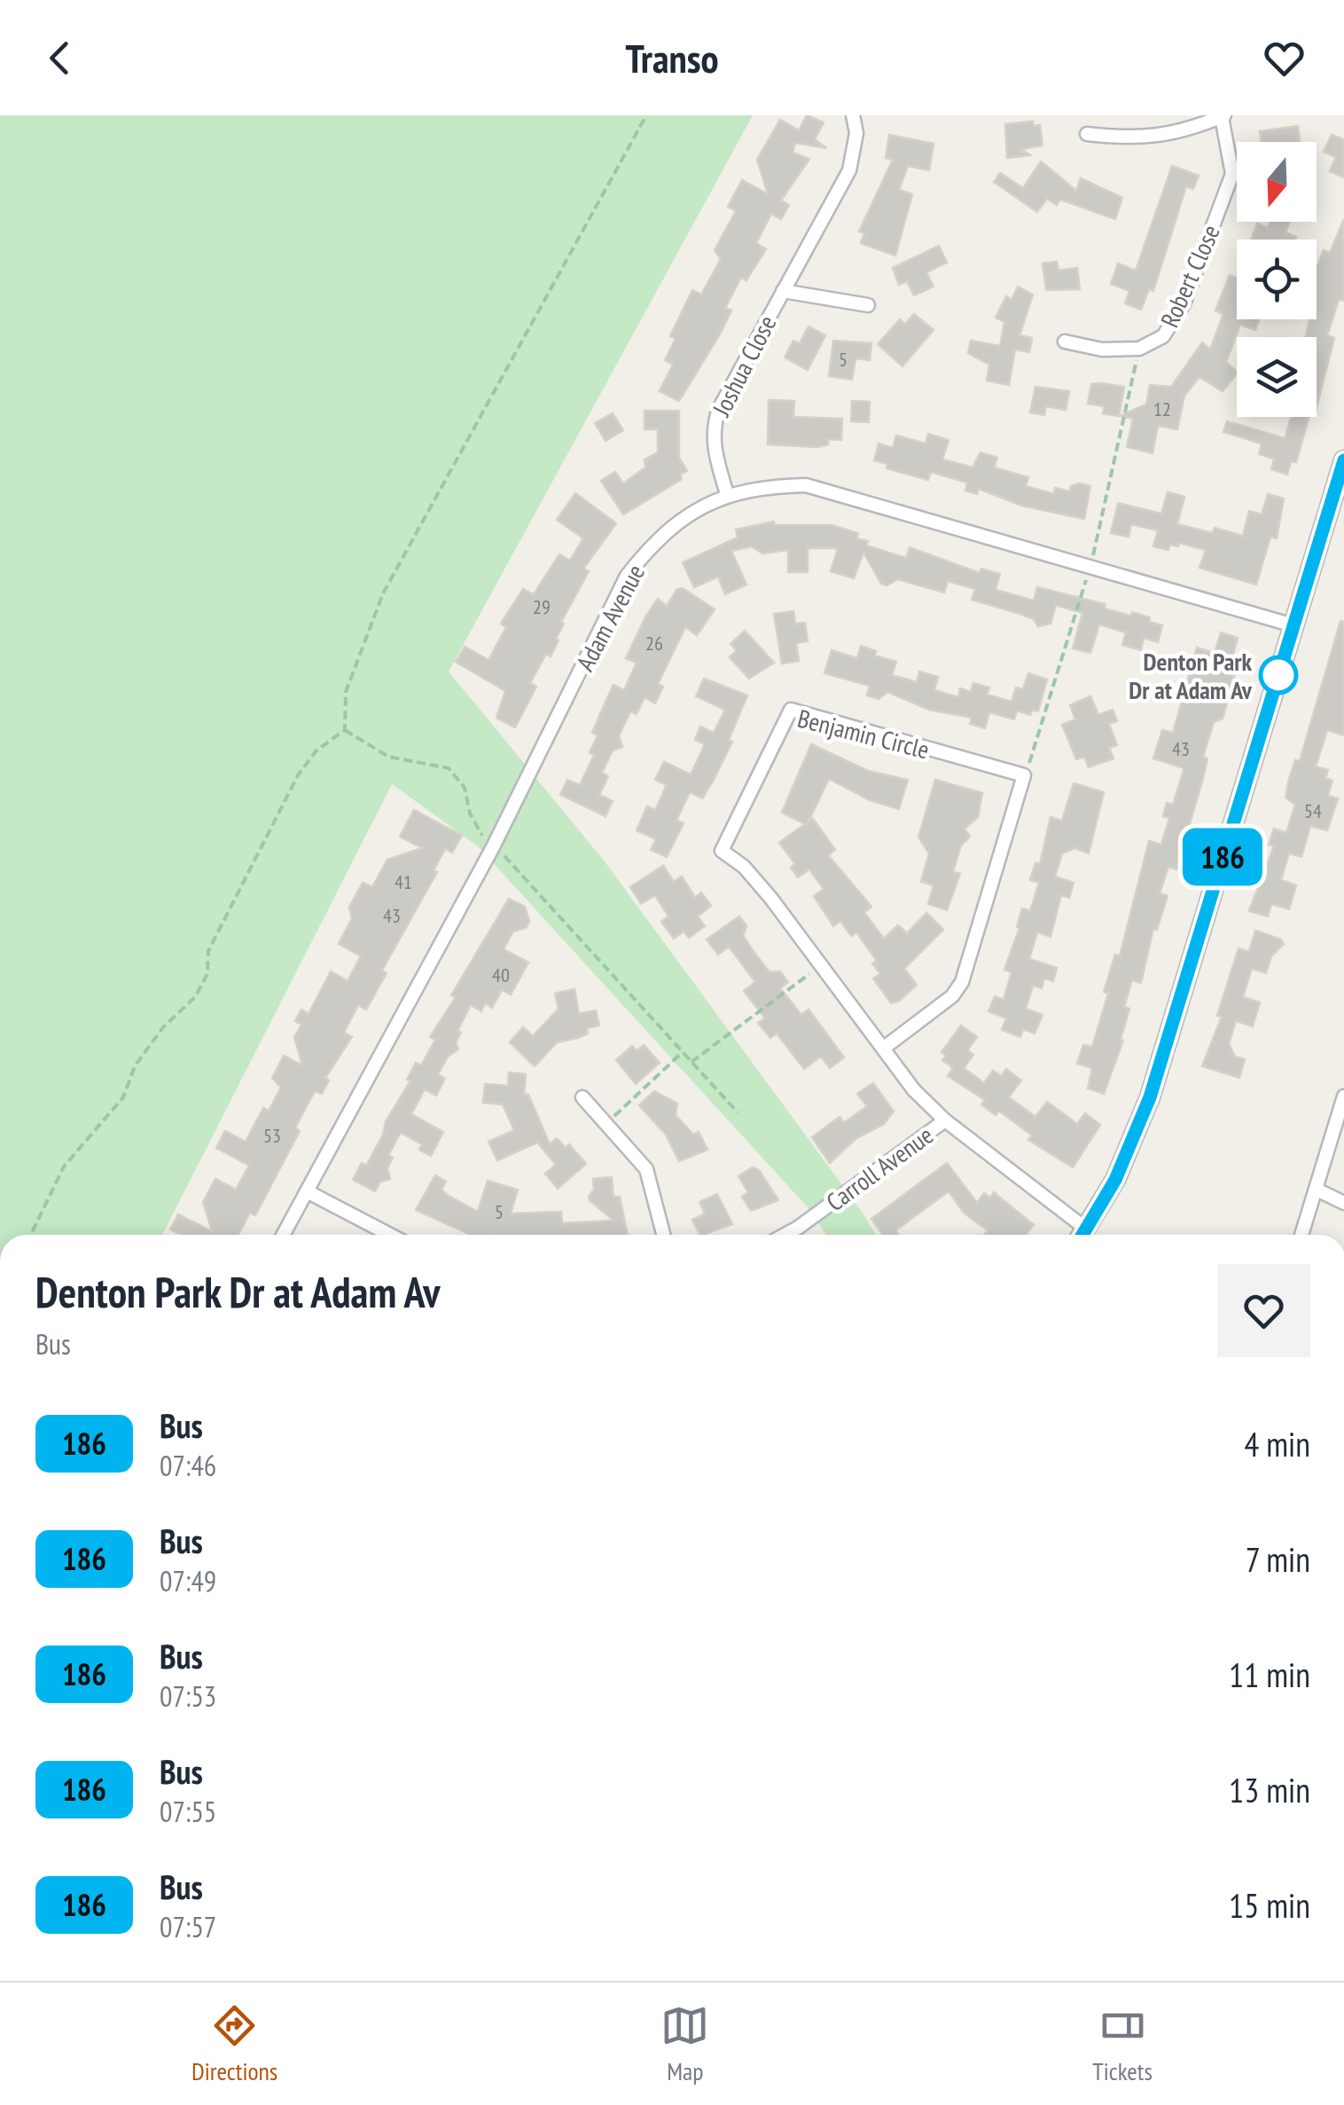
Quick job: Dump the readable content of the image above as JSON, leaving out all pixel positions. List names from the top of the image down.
{
  "streets": {
    "street": [
      "Robert Close",
      "Joshua Close",
      "Adam Avenue",
      "Benjamin Circle",
      "Carroll Avenue"
    ]
  },
  "crossings": [
    ["Joshua Close", "Adam Avenue"],
    ["Benjamin Circle", "Carroll Avenue"]
  ],
  "places": ["Denton Park Dr at Adam Av"],
  "lines": ["bus line 186"],
  "house_numbers": [
    "5",
    "12",
    "29",
    "26",
    "43",
    "54",
    "41",
    "43",
    "40",
    "53",
    "5"
  ],
  "north": "bottom",
  "page": {
    "header": "Transo",
    "on_map": "186",
    "heading": ["Denton Park Dr at Adam Av", "Bus"],
    "list": [
      {
        "mark": "186",
        "name": "Bus",
        "note": "07:46",
        "value": "4 min"
      },
      {
        "mark": "186",
        "name": "Bus",
        "note": "07:49",
        "value": "7 min"
      },
      {
        "mark": "186",
        "name": "Bus",
        "note": "07:53",
        "value": "11 min"
      },
      {
        "mark": "186",
        "name": "Bus",
        "note": "07:55",
        "value": "13 min"
      },
      {
        "mark": "186",
        "name": "Bus",
        "note": "07:57",
        "value": "15 min"
      }
    ],
    "tabs": ["Directions", "Map", "Tickets"]
  }
}
